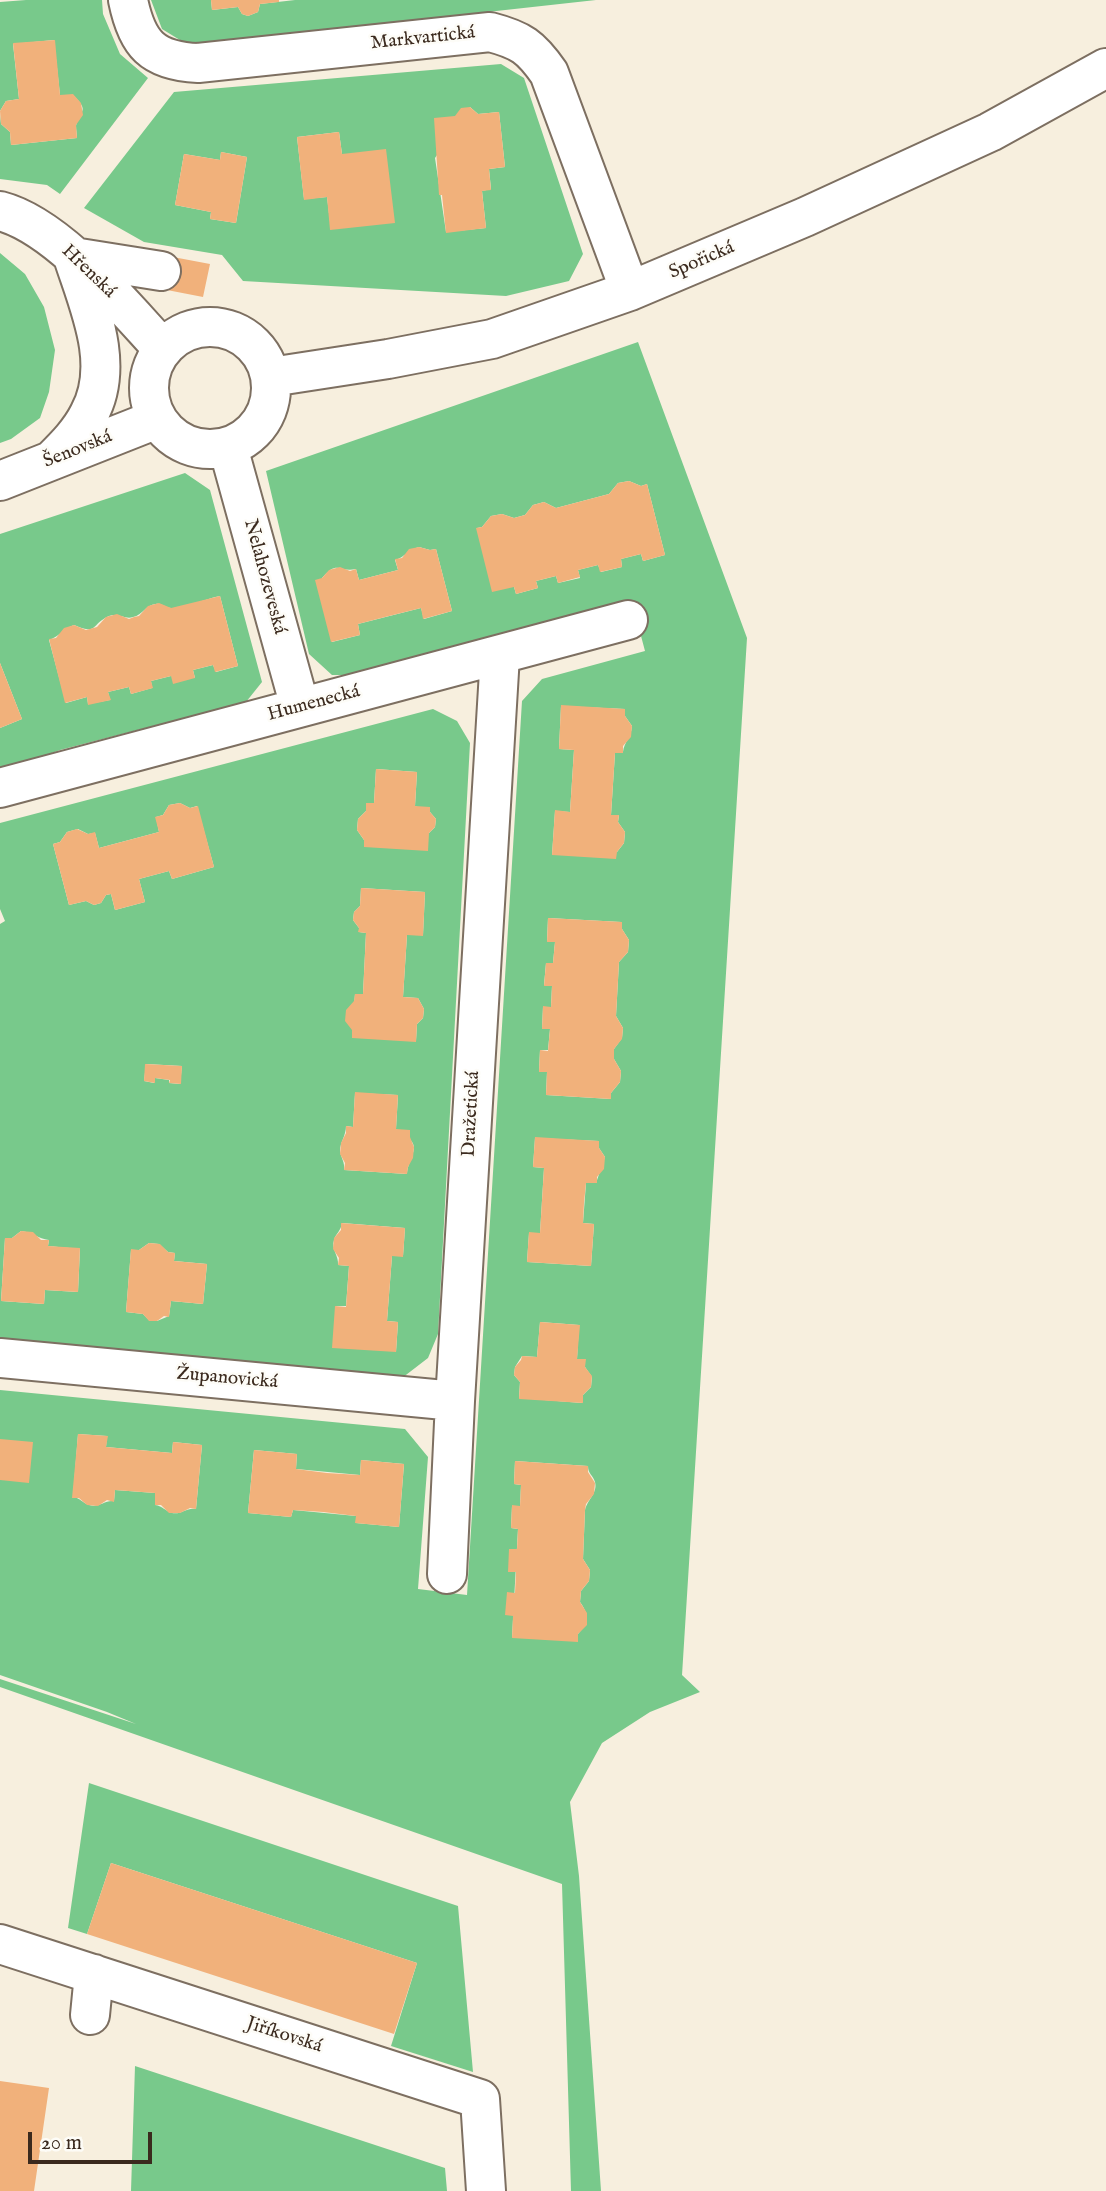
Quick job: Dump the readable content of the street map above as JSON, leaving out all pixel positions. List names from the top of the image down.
{
  "streets": {
    "street": [
      "Markvartická",
      "Spořická",
      "Hřenská",
      "Šenovská",
      "Nelahozeveská",
      "Humenecká",
      "Dražetická",
      "Županovická",
      "Jiříkovská"
    ]
  },
  "crossings": [
    ["Markvartická", "Spořická"],
    ["Spořická", "Hřenská"],
    ["Spořická", "Šenovská"],
    ["Spořická", "Nelahozeveská"],
    ["Hřenská", "Šenovská"],
    ["Hřenská", "Nelahozeveská"],
    ["Šenovská", "Nelahozeveská"],
    ["Nelahozeveská", "Humenecká"],
    ["Humenecká", "Dražetická"],
    ["Dražetická", "Županovická"]
  ],
  "scale_bar": "20 m"
}
